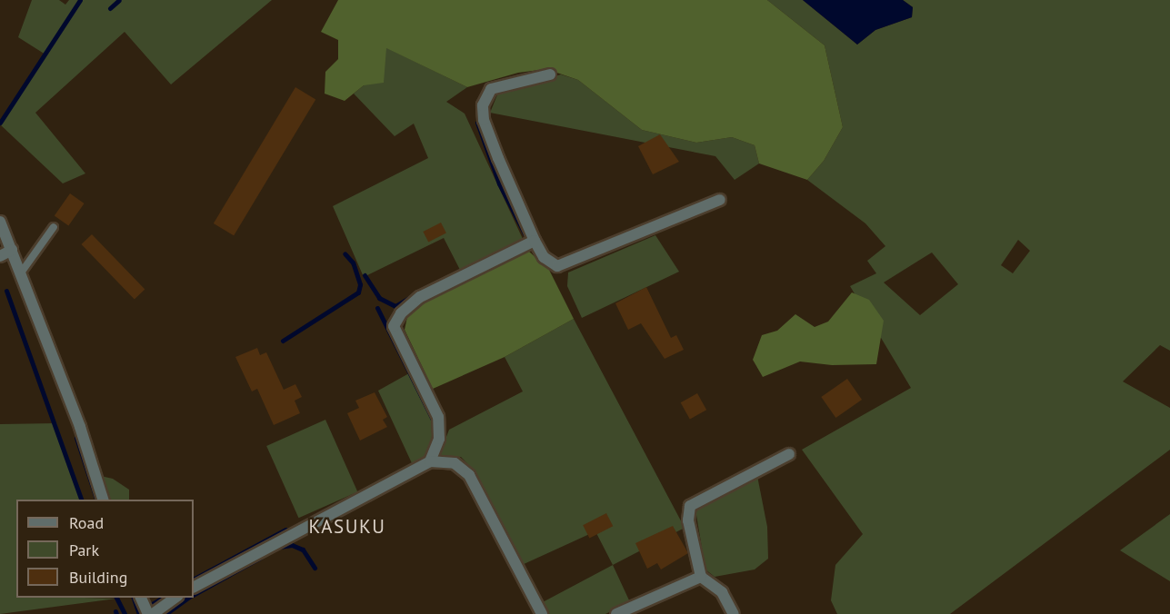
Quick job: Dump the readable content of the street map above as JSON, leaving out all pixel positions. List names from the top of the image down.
{
  "districts": ["KASUKU"],
  "legend": ["Road", "Park", "Building"]
}
